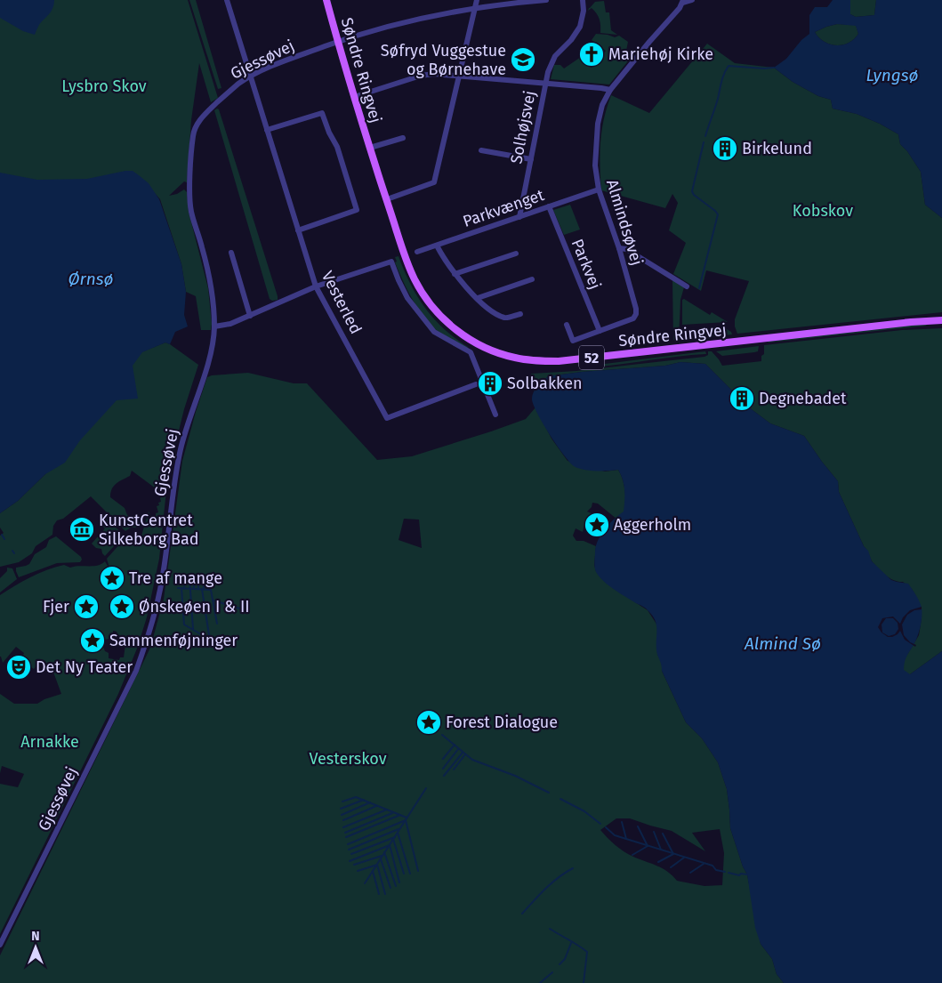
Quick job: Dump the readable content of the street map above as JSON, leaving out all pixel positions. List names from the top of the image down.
{
  "streets": {
    "main road": ["Søndre Ringvej", "52"],
    "street": [
      "Gjessøvej",
      "Solhøjsvej",
      "Parkvænget",
      "Almindsøvej",
      "Parkvej",
      "Vesterled"
    ]
  },
  "crossings": [
    ["Gjessøvej", "Søndre Ringvej"],
    ["Gjessøvej", "Vesterled"],
    ["Solhøjsvej", "Parkvænget"],
    ["Parkvænget", "Almindsøvej"],
    ["Parkvænget", "Parkvej"],
    ["Almindsøvej", "Parkvej"]
  ],
  "water": ["Lyngsø", "Ørnsø", "Almind Sø"],
  "parks": [
    "Lysbro Skov",
    "Kobskov",
    "Arnakke",
    "Vesterskov"
  ],
  "places": {
    "church": ["Mariehøj Kirke"],
    "school or university": ["Søfryd Vuggestue og Børnehave"],
    "building": ["Birkelund", "Solbakken", "Degnebadet"],
    "place": [
      "Aggerholm",
      "Tre af mange",
      "Fjer",
      "Ønskeøen I & II",
      "Sammenføjninger",
      "Forest Dialogue"
    ],
    "museum": ["KunstCentret Silkeborg Bad"],
    "theatre": ["Det Ny Teater"]
  },
  "north": "top"
}
